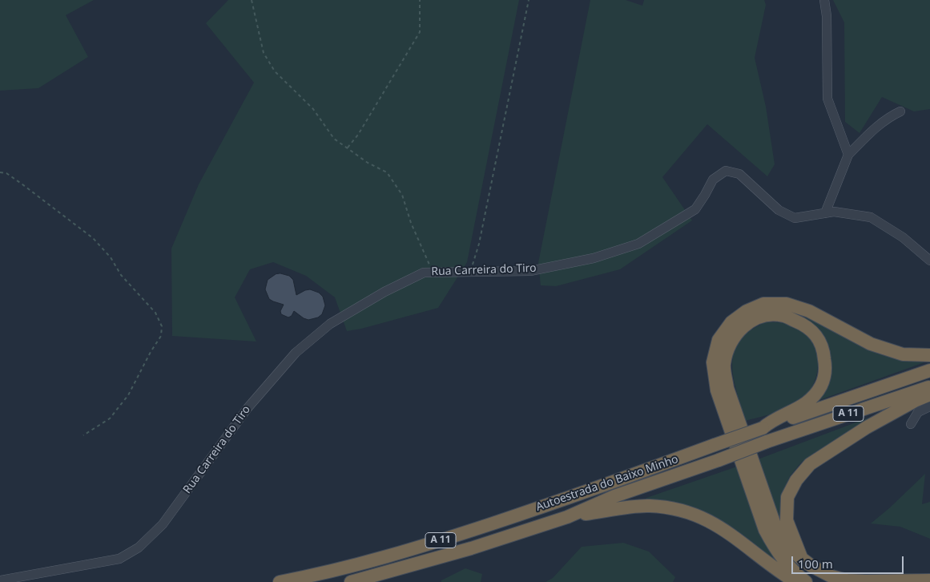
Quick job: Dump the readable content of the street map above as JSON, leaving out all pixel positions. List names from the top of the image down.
{
  "streets": {
    "highway": ["A 11", "Autoestrada do Baixo Minho"],
    "street": ["Rua Carreira do Tiro"]
  },
  "scale_bar": "100 m"
}
